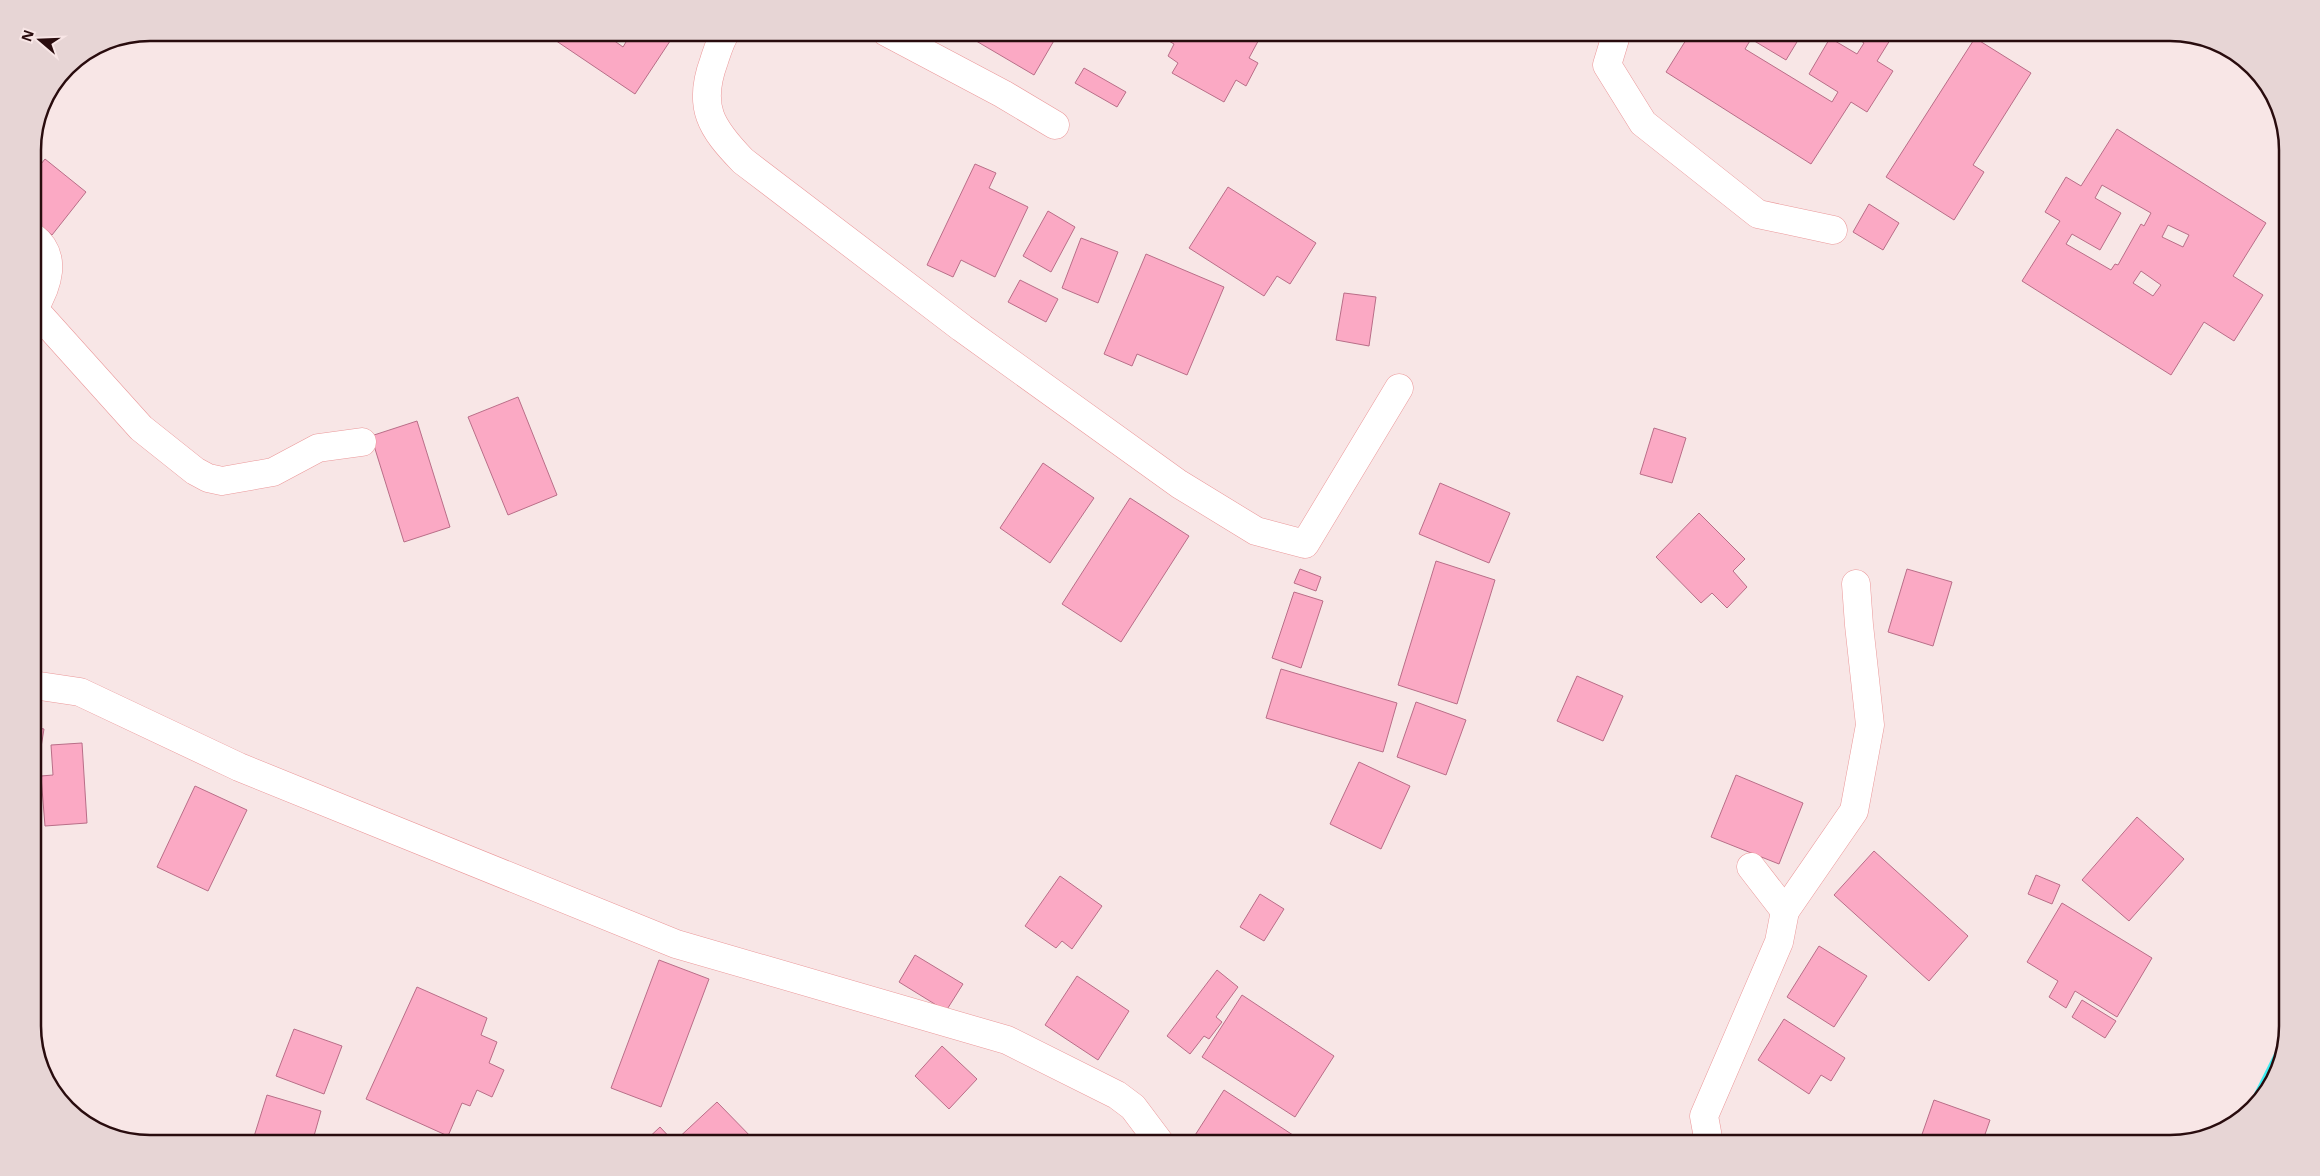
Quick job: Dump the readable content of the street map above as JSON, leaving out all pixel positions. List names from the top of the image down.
{
  "north": "left"
}
